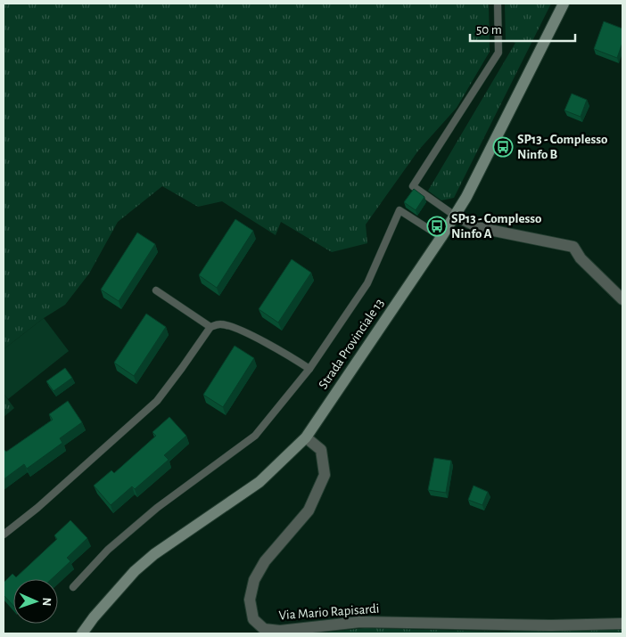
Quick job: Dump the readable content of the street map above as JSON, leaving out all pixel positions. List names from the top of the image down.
{
  "streets": {
    "main road": ["Strada Provinciale 13"],
    "street": ["Via Mario Rapisardi"]
  },
  "crossings": [
    ["Strada Provinciale 13", "Via Mario Rapisardi"]
  ],
  "places": {
    "bus stop": ["SP13 - Complesso Ninfo B", "SP13 - Complesso Ninfo A"]
  },
  "scale_bar": "50 m",
  "north": "right"
}
